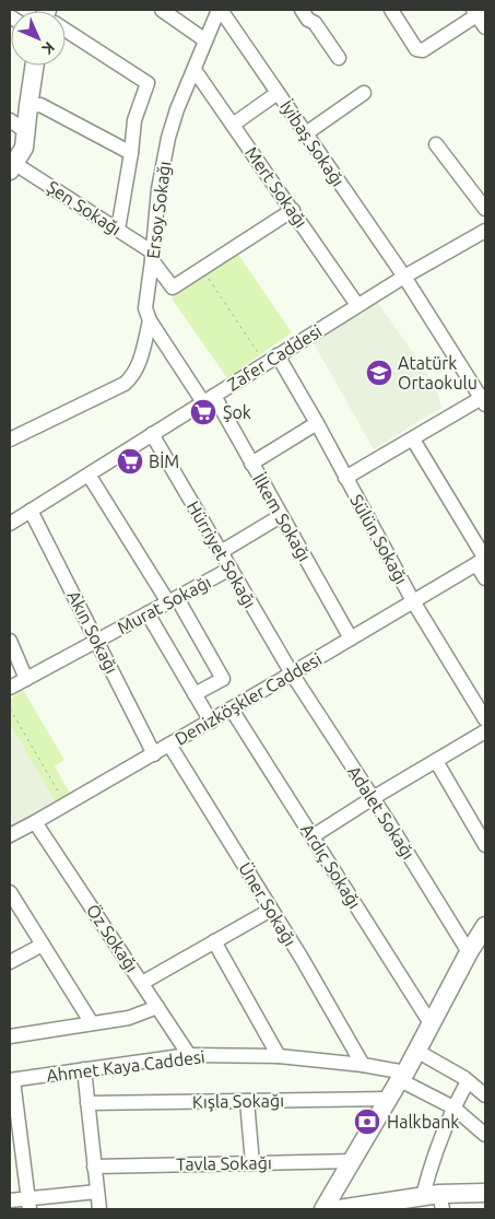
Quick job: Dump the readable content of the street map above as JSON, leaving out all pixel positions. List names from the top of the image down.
{
  "streets": {
    "street": [
      "İyibaş Sokağı",
      "Mert Sokağı",
      "Şen Sokağı",
      "Ersoy Sokağı",
      "Zafer Caddesi",
      "İlkem Sokağı",
      "Sülün Sokağı",
      "Hürriyet Sokağı",
      "Murat Sokağı",
      "Akın Sokağı",
      "Denizköşkler Caddesi",
      "Adalet Sokağı",
      "Ardıç Sokağı",
      "Üner Sokağı",
      "Öz Sokağı",
      "Ahmet Kaya Caddesi",
      "Kışla Sokağı",
      "Tavla Sokağı"
    ]
  },
  "crossings": [
    ["İyibaş Sokağı", "Ersoy Sokağı"],
    ["İyibaş Sokağı", "Zafer Caddesi"],
    ["Mert Sokağı", "Ersoy Sokağı"],
    ["Mert Sokağı", "Zafer Caddesi"],
    ["Şen Sokağı", "Ersoy Sokağı"],
    ["Ersoy Sokağı", "Zafer Caddesi"],
    ["Ersoy Sokağı", "İlkem Sokağı"],
    ["Zafer Caddesi", "İlkem Sokağı"],
    ["Zafer Caddesi", "Sülün Sokağı"],
    ["Zafer Caddesi", "Hürriyet Sokağı"],
    ["Zafer Caddesi", "Akın Sokağı"],
    ["İlkem Sokağı", "Denizköşkler Caddesi"],
    ["Sülün Sokağı", "Denizköşkler Caddesi"],
    ["Hürriyet Sokağı", "Murat Sokağı"],
    ["Hürriyet Sokağı", "Denizköşkler Caddesi"],
    ["Hürriyet Sokağı", "Adalet Sokağı"],
    ["Murat Sokağı", "Akın Sokağı"],
    ["Akın Sokağı", "Denizköşkler Caddesi"],
    ["Denizköşkler Caddesi", "Adalet Sokağı"],
    ["Denizköşkler Caddesi", "Ardıç Sokağı"],
    ["Denizköşkler Caddesi", "Üner Sokağı"],
    ["Denizköşkler Caddesi", "Öz Sokağı"],
    ["Üner Sokağı", "Ahmet Kaya Caddesi"],
    ["Öz Sokağı", "Ahmet Kaya Caddesi"]
  ],
  "places": {
    "school or university": ["Atatürk Ortaokulu"],
    "supermarket": ["Şok", "BİM"],
    "bank": ["Halkbank"]
  },
  "north": "bottom right"
}
